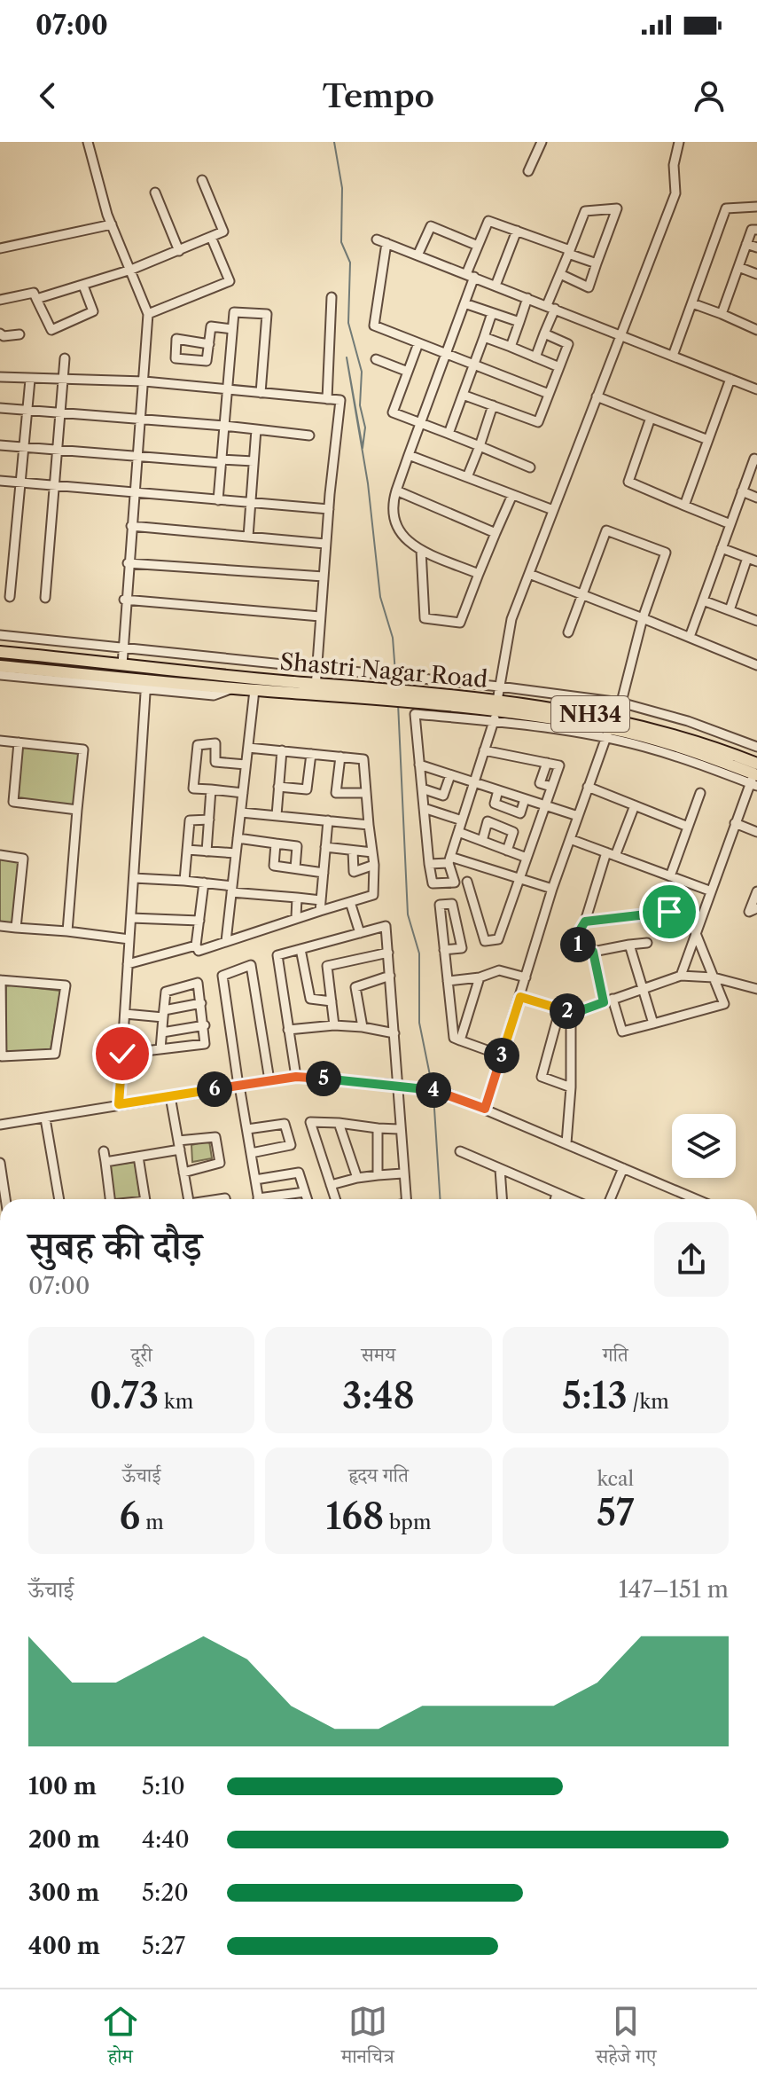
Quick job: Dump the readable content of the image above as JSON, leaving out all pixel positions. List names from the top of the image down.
{
  "streets": {
    "highway": ["Shastri Nagar Road", "NH34"]
  },
  "crossings": [
    ["Shastri Nagar Road", "NH34"]
  ],
  "page": {
    "status": "07:00",
    "header": "Tempo",
    "pins": [
      "1",
      "2",
      "3",
      "5",
      "6",
      "4"
    ],
    "heading": ["सुबह की दौड़", "07:00"],
    "stats": [
      ["दूरी", "0.73 km"],
      ["समय", "3:48"],
      ["गति", "5:13 /km"],
      ["ऊँचाई", "6 m"],
      ["हृदय गति", "168 bpm"],
      ["kcal", "57"]
    ],
    "chart": ["ऊँचाई", "147–151 m"],
    "list": [
      {
        "name": "100 m",
        "note": "5:10"
      },
      {
        "name": "200 m",
        "note": "4:40"
      },
      {
        "name": "300 m",
        "note": "5:20"
      },
      {
        "name": "400 m",
        "note": "5:27"
      }
    ],
    "tabs": ["होम", "मानचित्र", "सहेजे गए"]
  }
}
